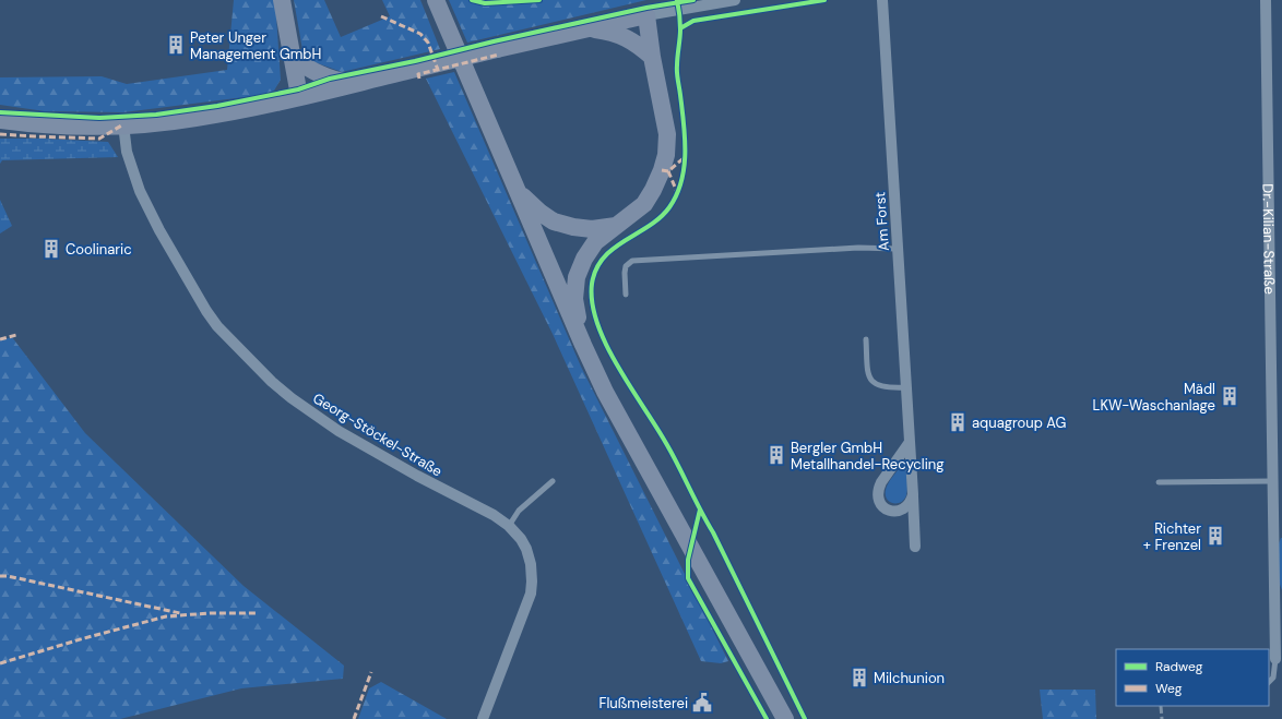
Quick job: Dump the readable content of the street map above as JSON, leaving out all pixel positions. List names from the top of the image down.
{
  "streets": {
    "street": ["Am Forst", "Dr.-Kilian-Straße", "Georg-Stöckel-Straße"]
  },
  "places": {
    "building": [
      "Peter Unger Management GmbH",
      "Coolinaric",
      "Mädl LKW-Waschanlage",
      "aquagroup AG",
      "Bergler GmbH Metallhandel-Recycling",
      "Richter + Frenzel",
      "Milchunion"
    ],
    "public building": ["Flußmeisterei"]
  },
  "legend": ["Radweg", "Weg"]
}
